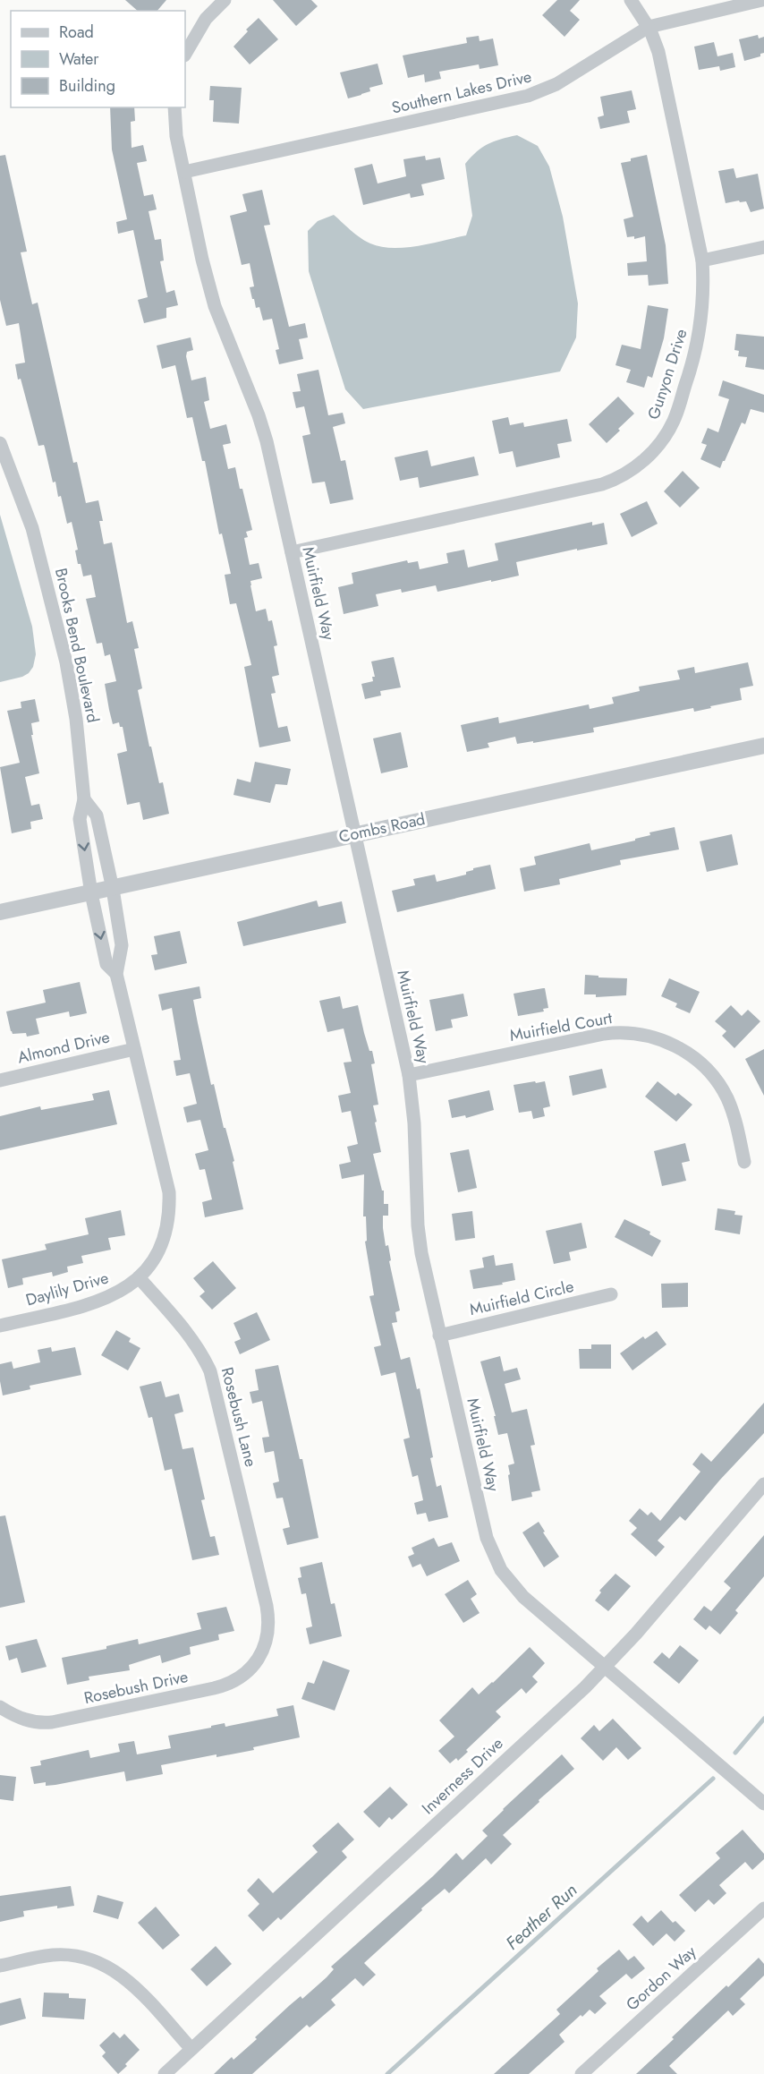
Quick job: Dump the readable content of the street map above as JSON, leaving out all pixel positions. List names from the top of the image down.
{
  "streets": {
    "street": [
      "Southern Lakes Drive",
      "Gunyon Drive",
      "Muirfield Way",
      "Brooks Bend Boulevard",
      "Combs Road",
      "Muirfield Court",
      "Almond Drive",
      "Daylily Drive",
      "Muirfield Circle",
      "Rosebush Lane",
      "Rosebush Drive",
      "Inverness Drive",
      "Gordon Way"
    ]
  },
  "crossings": [
    ["Southern Lakes Drive", "Gunyon Drive"],
    ["Southern Lakes Drive", "Muirfield Way"],
    ["Gunyon Drive", "Muirfield Way"],
    ["Muirfield Way", "Combs Road"],
    ["Muirfield Way", "Muirfield Court"],
    ["Muirfield Way", "Muirfield Circle"],
    ["Muirfield Way", "Inverness Drive"],
    ["Brooks Bend Boulevard", "Combs Road"],
    ["Daylily Drive", "Rosebush Lane"],
    ["Rosebush Lane", "Rosebush Drive"]
  ],
  "water": ["Feather Run"],
  "legend": ["Road", "Water", "Building"]
}
